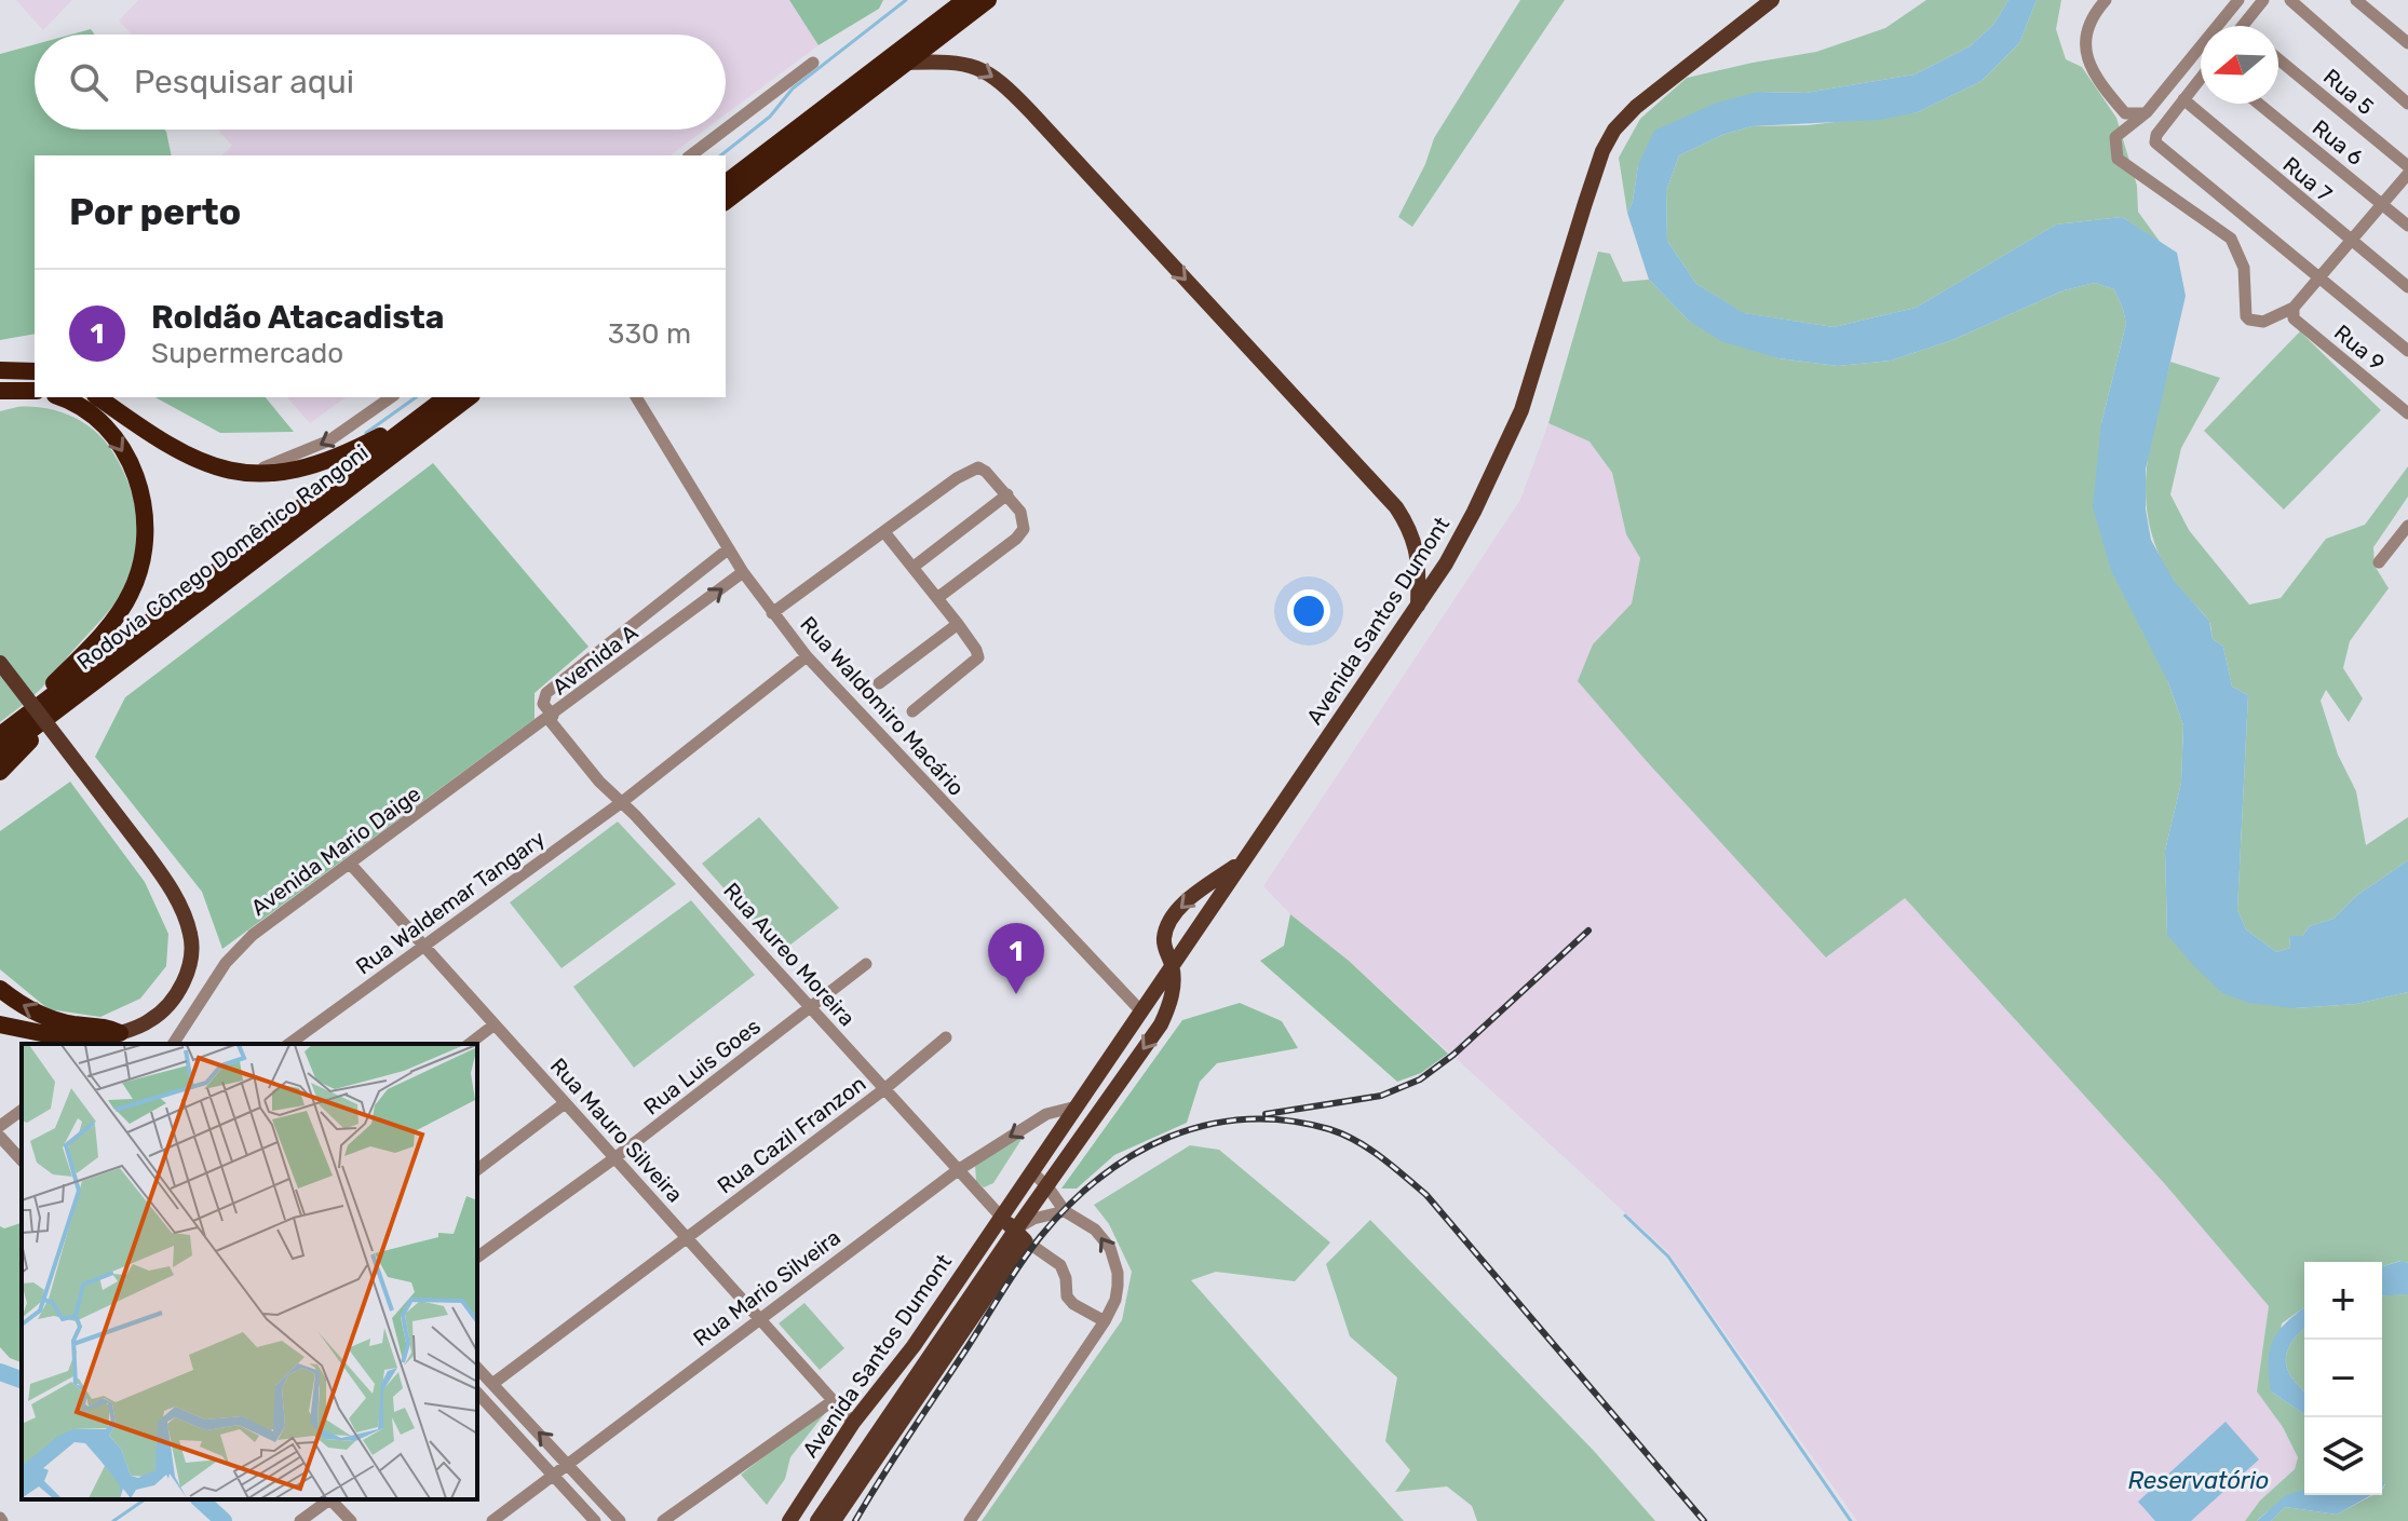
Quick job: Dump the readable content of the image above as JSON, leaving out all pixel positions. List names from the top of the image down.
{
  "streets": {
    "highway": ["Rodovia Cônego Domênico Rangoni"],
    "main road": ["Avenida Santos Dumont"],
    "street": [
      "Rua 5",
      "Rua 6",
      "Rua 7",
      "Rua 9",
      "Avenida A",
      "Rua Waldomiro Macário",
      "Avenida Mario Daige",
      "Rua Waldemar Tangary",
      "Rua Aureo Moreira",
      "Rua Luis Goes",
      "Rua Mauro Silveira",
      "Rua Cazil Franzon",
      "Rua Mario Silveira"
    ]
  },
  "crossings": [
    ["Avenida Santos Dumont", "Rua Waldomiro Macário"],
    ["Avenida Santos Dumont", "Rua Aureo Moreira"],
    ["Avenida Santos Dumont", "Rua Mauro Silveira"],
    ["Avenida Santos Dumont", "Rua Mario Silveira"],
    ["Avenida A", "Rua Waldomiro Macário"],
    ["Avenida A", "Avenida Mario Daige"],
    ["Avenida A", "Rua Aureo Moreira"],
    ["Rua Waldomiro Macário", "Rua Waldemar Tangary"],
    ["Avenida Mario Daige", "Rua Aureo Moreira"],
    ["Avenida Mario Daige", "Rua Mauro Silveira"],
    ["Rua Waldemar Tangary", "Rua Aureo Moreira"],
    ["Rua Waldemar Tangary", "Rua Mauro Silveira"],
    ["Rua Aureo Moreira", "Rua Luis Goes"],
    ["Rua Aureo Moreira", "Rua Cazil Franzon"],
    ["Rua Aureo Moreira", "Rua Mario Silveira"],
    ["Rua Luis Goes", "Rua Mauro Silveira"],
    ["Rua Mauro Silveira", "Rua Cazil Franzon"],
    ["Rua Mauro Silveira", "Rua Mario Silveira"]
  ],
  "water": ["Reservatório"],
  "north": "left",
  "page": {
    "search": "Pesquisar aqui",
    "heading": "Por perto",
    "list": [
      {
        "mark": "1",
        "name": "Roldão Atacadista",
        "note": "Supermercado",
        "value": "330 m"
      }
    ],
    "pins": "1",
    "map_buttons": ["+", "−"]
  }
}
